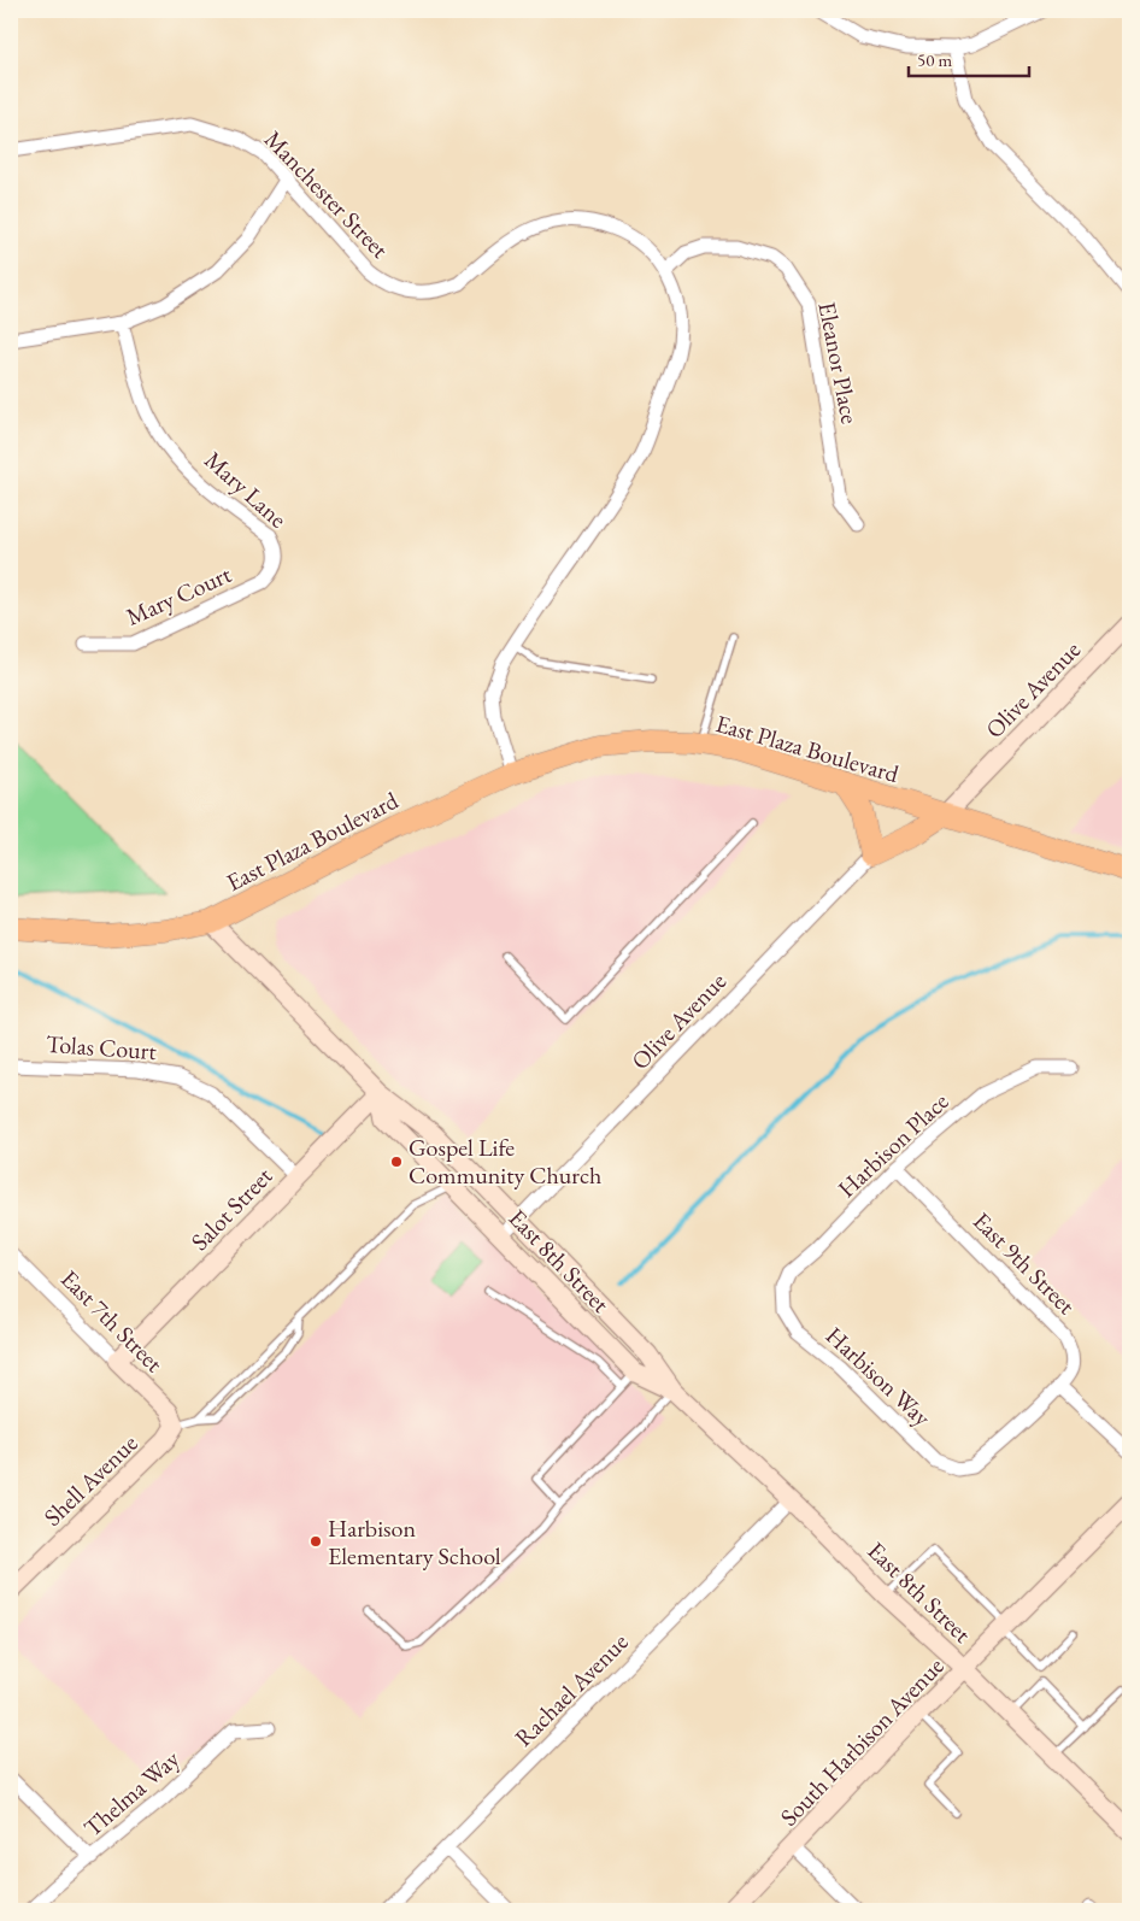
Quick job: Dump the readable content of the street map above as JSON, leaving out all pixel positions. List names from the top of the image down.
{
  "streets": {
    "main road": [
      "Olive Avenue",
      "East Plaza Boulevard",
      "Salot Street",
      "East 8th Street",
      "East 7th Street",
      "Shell Avenue",
      "South Harbison Avenue"
    ],
    "street": [
      "Manchester Street",
      "Eleanor Place",
      "Mary Lane",
      "Mary Court",
      "Tolas Court",
      "Harbison Place",
      "East 9th Street",
      "Harbison Way",
      "Rachael Avenue",
      "Thelma Way"
    ]
  },
  "crossings": [
    ["Manchester Street", "Eleanor Place"],
    ["Manchester Street", "East Plaza Boulevard"],
    ["Mary Lane", "Mary Court"],
    ["Olive Avenue", "East Plaza Boulevard"],
    ["Olive Avenue", "East 8th Street"],
    ["East Plaza Boulevard", "East 8th Street"],
    ["Tolas Court", "Salot Street"],
    ["Harbison Place", "East 9th Street"],
    ["Harbison Place", "Harbison Way"],
    ["Salot Street", "East 8th Street"],
    ["Salot Street", "East 7th Street"],
    ["East 8th Street", "Rachael Avenue"],
    ["East 8th Street", "South Harbison Avenue"],
    ["East 9th Street", "Harbison Way"],
    ["East 7th Street", "Shell Avenue"]
  ],
  "places": ["Gospel Life Community Church", "Harbison Elementary School"],
  "scale_bar": "50 m"
}
